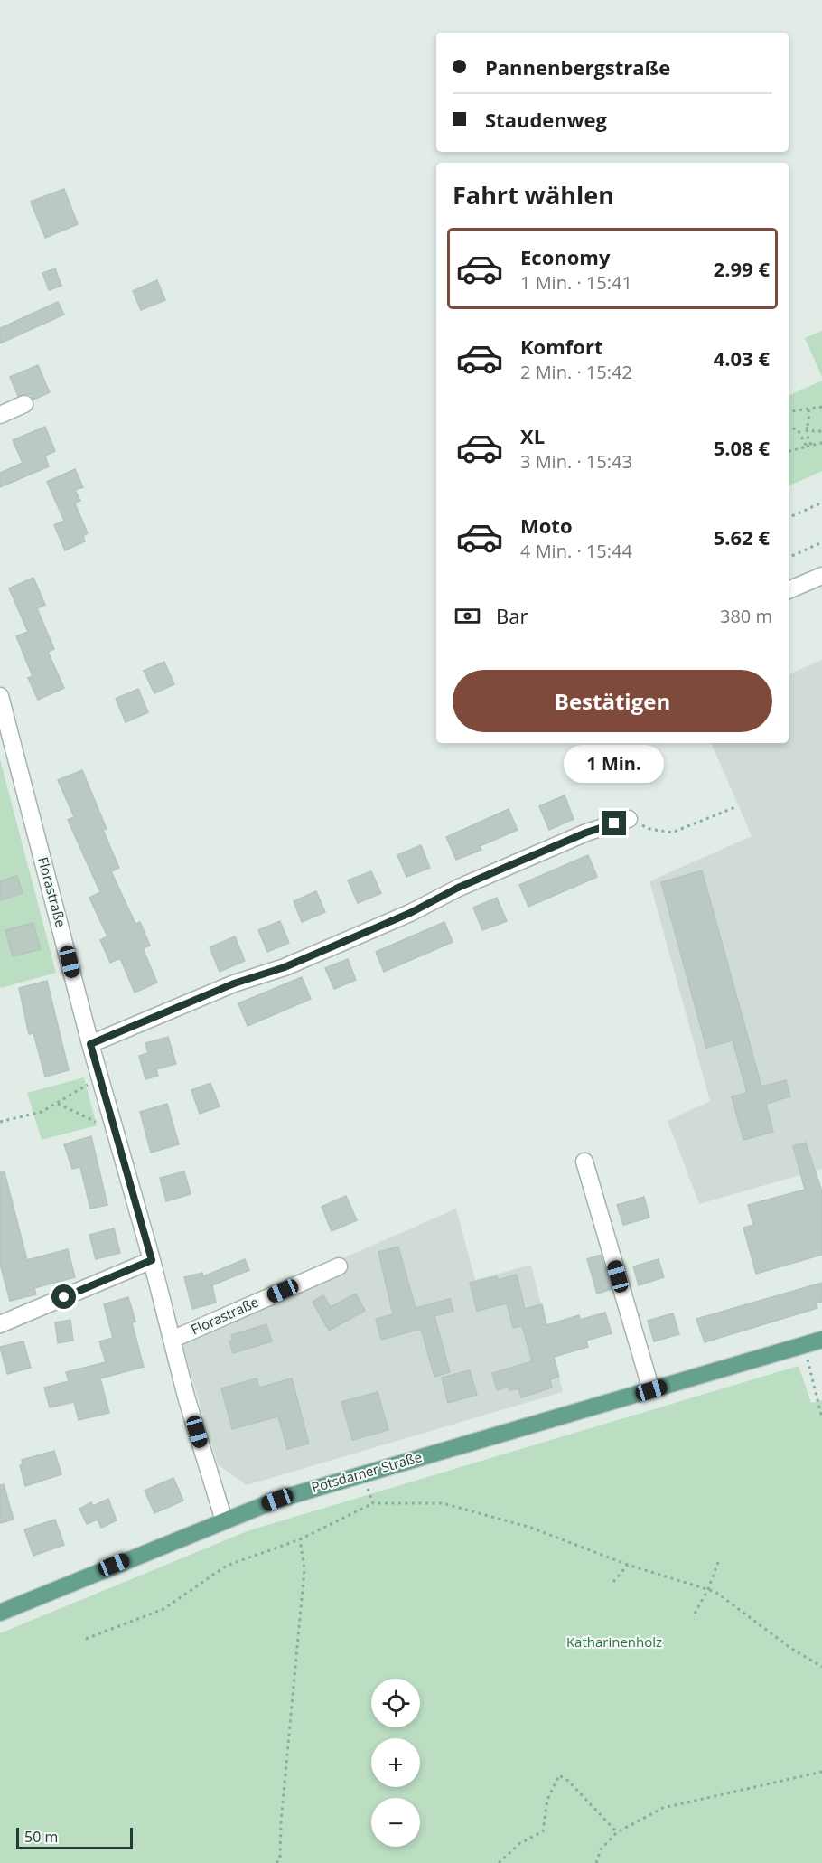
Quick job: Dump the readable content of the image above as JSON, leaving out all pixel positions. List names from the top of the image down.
{
  "streets": {
    "main road": ["Potsdamer Straße"],
    "street": ["Florastraße"]
  },
  "crossings": [
    ["Florastraße", "Potsdamer Straße"]
  ],
  "parks": ["Katharinenholz"],
  "scale_bar": "50 m",
  "page": {
    "banner": ["Pannenbergstraße", "Staudenweg"],
    "heading": "Fahrt wählen",
    "list": [
      {
        "name": "Economy",
        "note": "1 Min. · 15:41",
        "value": "2.99 €"
      },
      {
        "name": "Komfort",
        "note": "2 Min. · 15:42",
        "value": "4.03 €"
      },
      {
        "name": "XL",
        "note": "3 Min. · 15:43",
        "value": "5.08 €"
      },
      {
        "name": "Moto",
        "note": "4 Min. · 15:44",
        "value": "5.62 €"
      }
    ],
    "pay": ["Bar", "380 m"],
    "buttons": "Bestätigen",
    "bubble": "1 Min.",
    "map_buttons": ["+", "−"],
    "scale": "50 m"
  }
}
